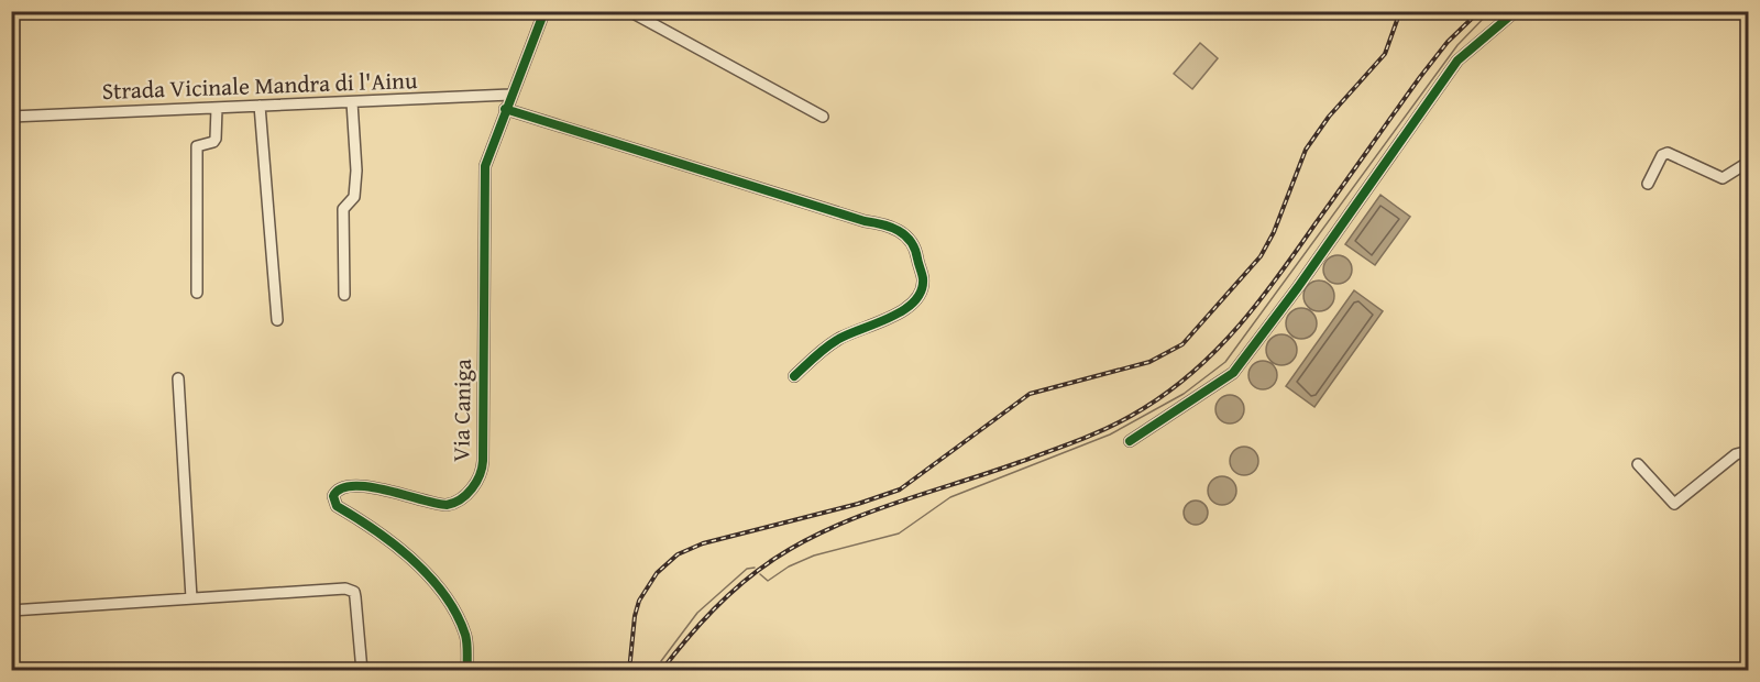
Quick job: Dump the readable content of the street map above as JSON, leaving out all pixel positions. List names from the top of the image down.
{
  "streets": {
    "street": ["Strada Vicinale Mandra di l'Ainu", "Via Caniga"]
  },
  "crossings": [
    ["Strada Vicinale Mandra di l'Ainu", "Via Caniga"]
  ]
}
